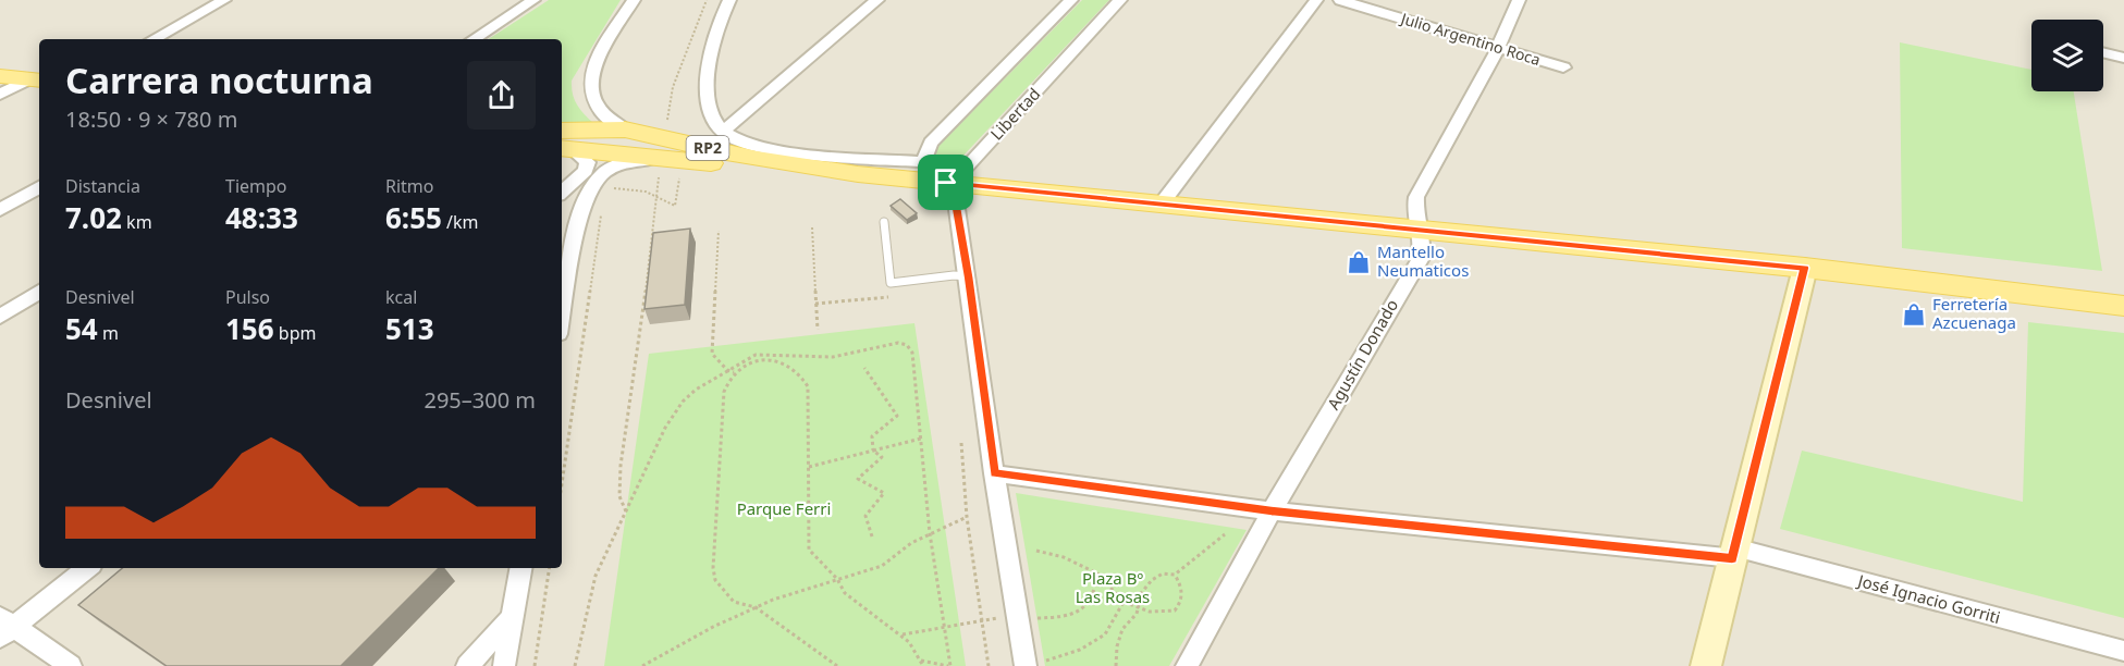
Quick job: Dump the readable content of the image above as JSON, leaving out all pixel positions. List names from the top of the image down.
{
  "streets": {
    "main road": ["RP2"],
    "street": [
      "Julio Argentino Roca",
      "Libertad",
      "Agustín Donado",
      "José Ignacio Gorriti"
    ]
  },
  "crossings": [
    ["Julio Argentino Roca", "Agustín Donado"],
    ["Libertad", "RP2"],
    ["RP2", "Agustín Donado"],
    ["Agustín Donado", "José Ignacio Gorriti"]
  ],
  "parks": ["Parque Ferri", "Plaza Bº Las Rosas"],
  "places": {
    "shop": ["Mantello Neumaticos", "Ferretería Azcuenaga"]
  },
  "page": {
    "heading": ["Carrera nocturna", "18:50 · 9 × 780 m"],
    "stats": [
      ["Distancia", "7.02 km"],
      ["Tiempo", "48:33"],
      ["Ritmo", "6:55 /km"],
      ["Desnivel", "54 m"],
      ["Pulso", "156 bpm"],
      ["kcal", "513"]
    ],
    "chart": ["Desnivel", "295–300 m"]
  }
}
